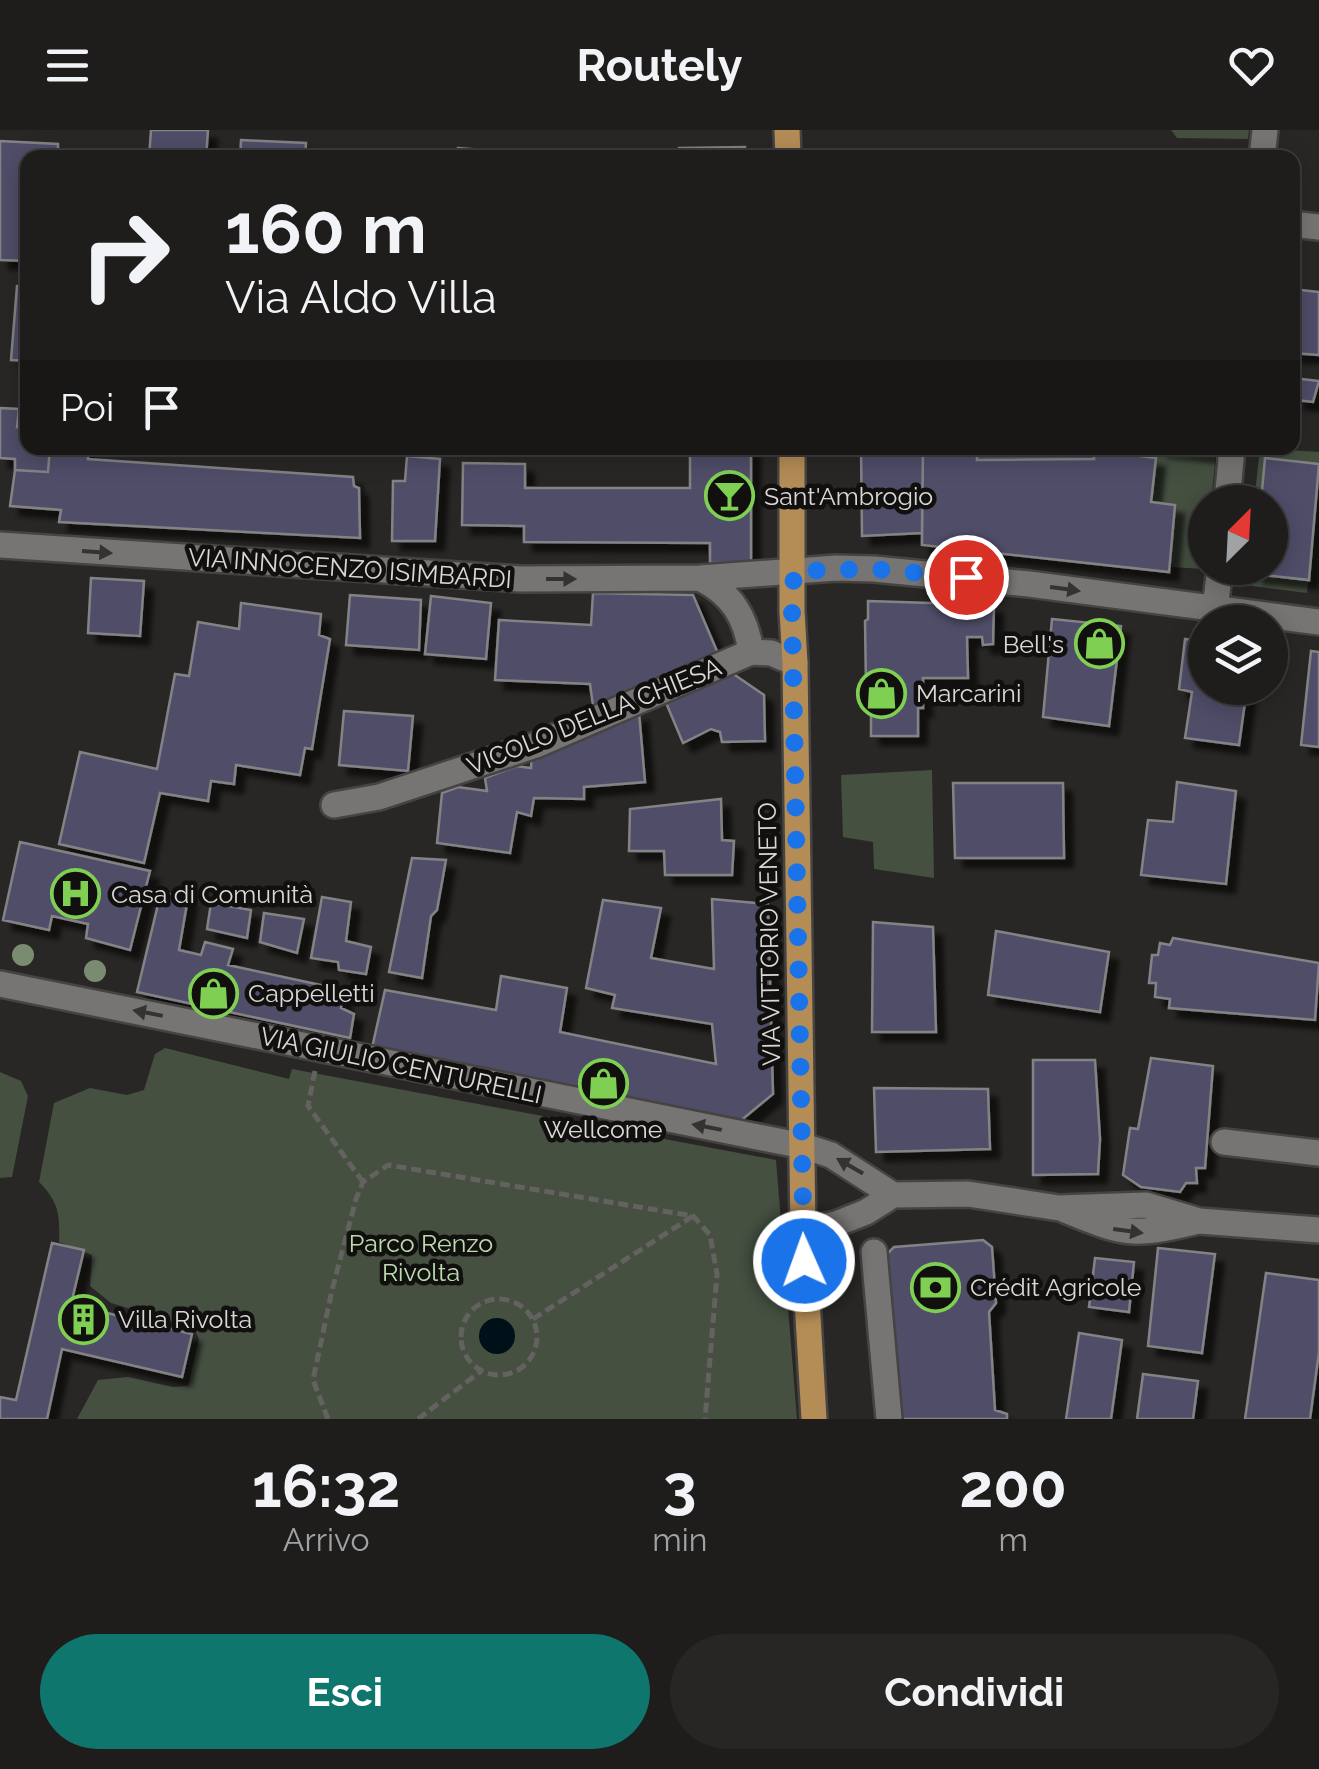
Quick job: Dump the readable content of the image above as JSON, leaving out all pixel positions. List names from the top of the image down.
{
  "streets": {
    "main road": ["VIA VITTORIO VENETO"],
    "street": ["VIA INNOCENZO ISIMBARDI", "VICOLO DELLA CHIESA", "VIA GIULIO CENTURELLI"]
  },
  "crossings": [
    ["VIA INNOCENZO ISIMBARDI", "VIA VITTORIO VENETO"],
    ["VICOLO DELLA CHIESA", "VIA VITTORIO VENETO"],
    ["VIA VITTORIO VENETO", "VIA GIULIO CENTURELLI"]
  ],
  "one_way": ["VIA INNOCENZO ISIMBARDI", "VIA GIULIO CENTURELLI"],
  "parks": ["Parco Renzo Rivolta"],
  "places": {
    "bar": ["Sant'Ambrogio"],
    "shop": [
      "Bell's",
      "Marcarini",
      "Cappelletti",
      "Wellcome"
    ],
    "hospital": ["Casa di Comunità"],
    "bank": ["Crédit Agricole"],
    "building": ["Villa Rivolta"]
  },
  "north": "top right",
  "page": {
    "header": "Routely",
    "turn": ["160 m", "Via Aldo Villa"],
    "then": "Poi",
    "eta": [
      "16:32",
      "Arrivo",
      "3",
      "min",
      "200",
      "m"
    ],
    "buttons": ["Esci", "Condividi"]
  }
}
